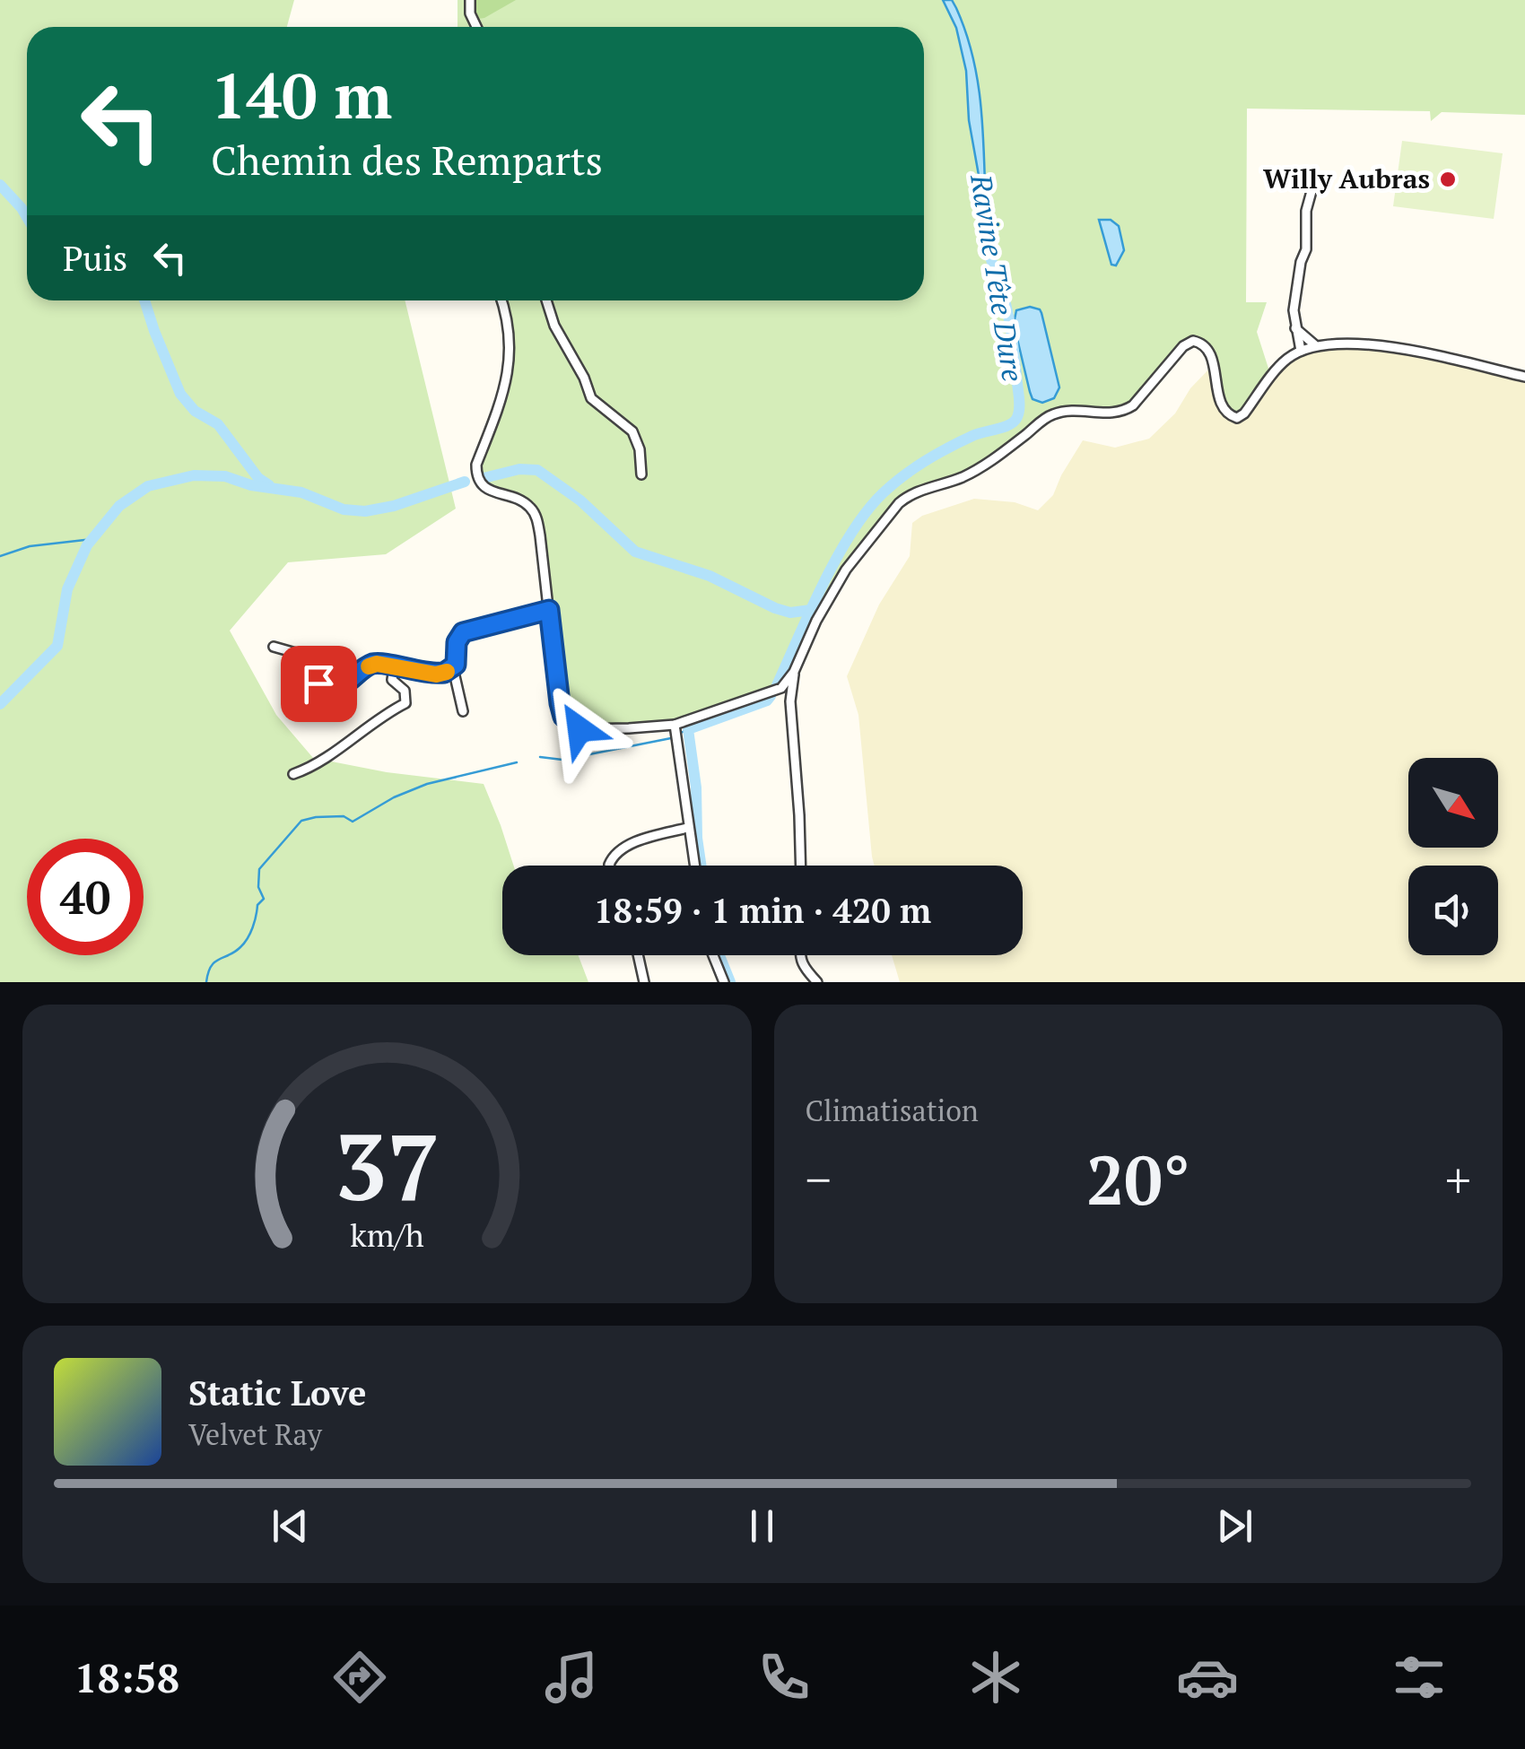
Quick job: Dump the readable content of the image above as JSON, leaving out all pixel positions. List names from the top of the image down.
{
  "water": ["Ravine Tête Dure"],
  "places": ["Willy Aubras"],
  "north": "bottom right",
  "page": {
    "turn": ["140 m", "Chemin des Remparts"],
    "then": "Puis",
    "limit": "40",
    "trip": "18:59 · 1 min · 420 m",
    "tile": "Climatisation",
    "heat": ["−", "20°", "+"],
    "song": ["Static Love", "Velvet Ray"],
    "tabs": "18:58",
    "gauge": ["37", "km/h"]
  }
}
